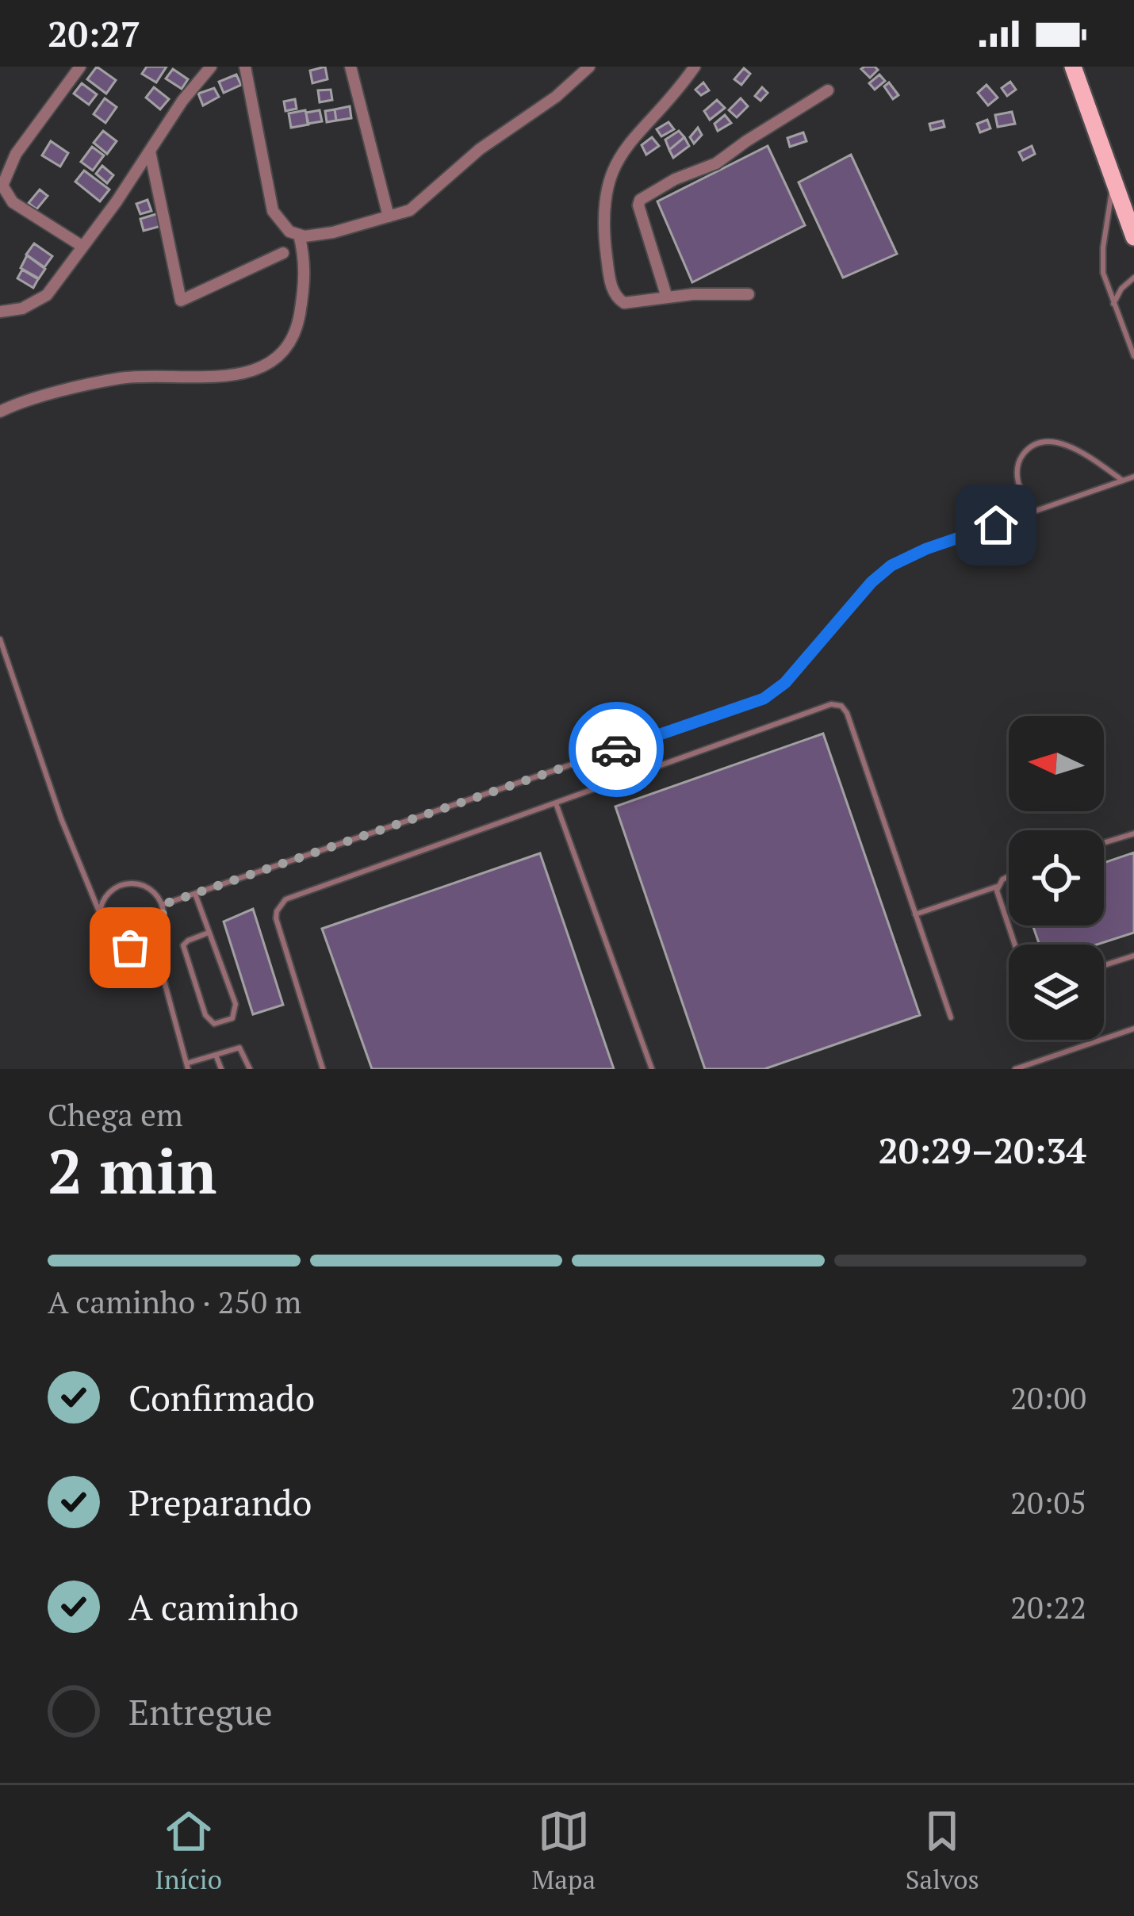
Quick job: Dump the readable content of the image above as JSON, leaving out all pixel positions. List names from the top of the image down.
{
  "north": "left",
  "page": {
    "status": "20:27",
    "heading": ["2 min", "Chega em", "20:29–20:34"],
    "bar": "A caminho · 250 m",
    "list": [
      ["Confirmado", "20:00"],
      ["Preparando", "20:05"],
      ["A caminho", "20:22"],
      "Entregue"
    ],
    "tabs": ["Início", "Mapa", "Salvos"]
  }
}
